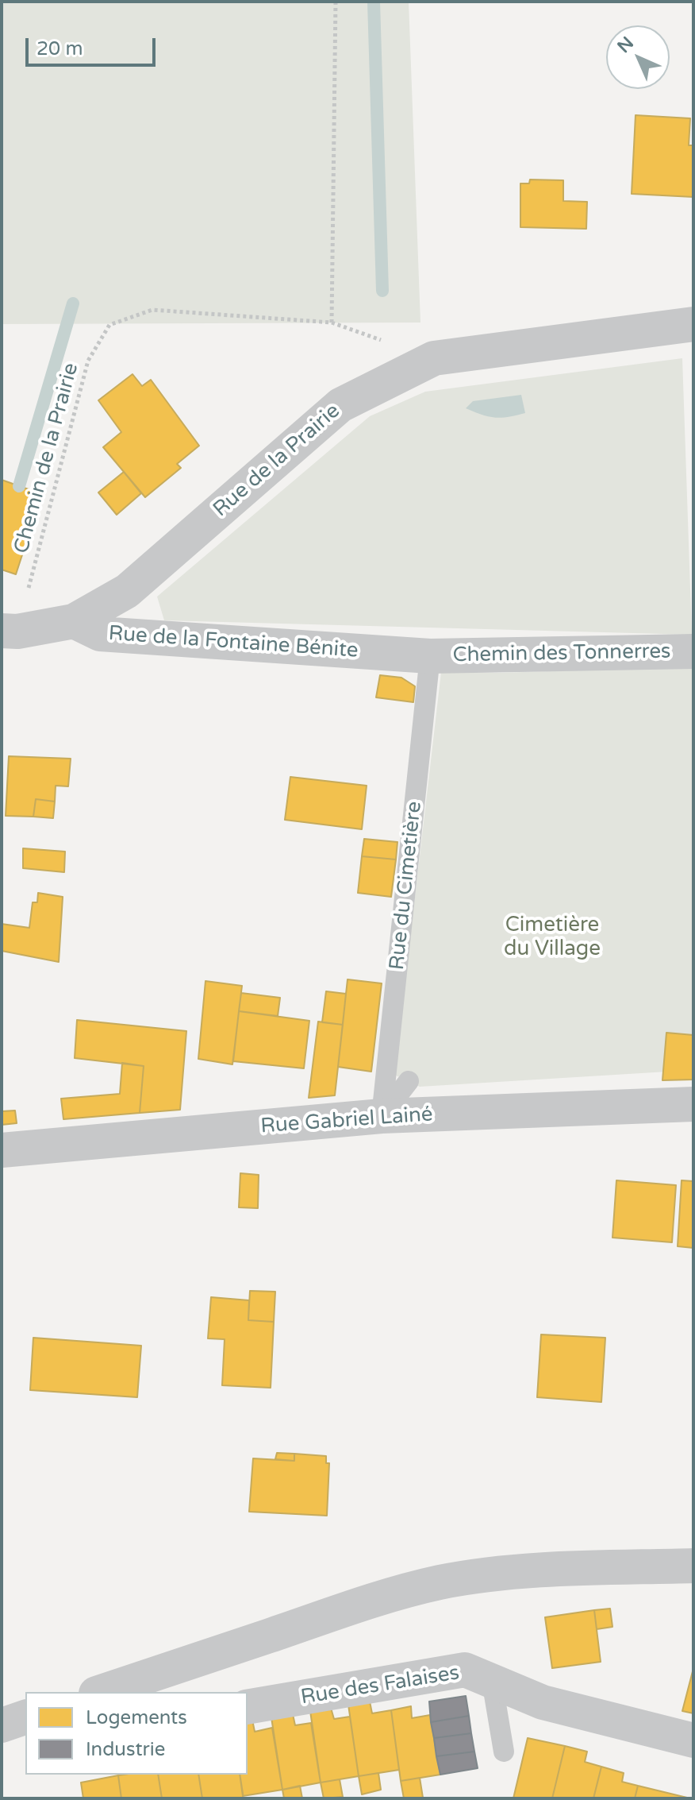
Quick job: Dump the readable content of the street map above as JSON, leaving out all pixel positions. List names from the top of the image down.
{
  "streets": {
    "street": [
      "Rue de la Prairie",
      "Rue de la Fontaine Bénite",
      "Chemin des Tonnerres",
      "Rue Gabriel Lainé",
      "Rue des Falaises"
    ],
    "lane": ["Rue du Cimetière"],
    "path": ["Chemin de la Prairie"]
  },
  "crossings": [
    ["Chemin de la Prairie", "Rue de la Prairie"],
    ["Rue de la Prairie", "Rue de la Fontaine Bénite"],
    ["Rue de la Fontaine Bénite", "Chemin des Tonnerres"],
    ["Rue de la Fontaine Bénite", "Rue du Cimetière"],
    ["Chemin des Tonnerres", "Rue du Cimetière"],
    ["Rue du Cimetière", "Rue Gabriel Lainé"]
  ],
  "parks": ["Cimetière du Village"],
  "legend": ["Logements", "Industrie"],
  "scale_bar": "20 m",
  "north": "top left"
}
